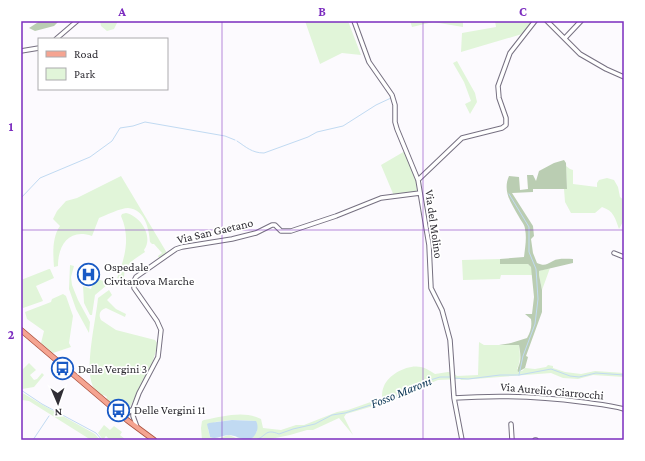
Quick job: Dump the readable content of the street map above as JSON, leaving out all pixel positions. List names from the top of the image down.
{
  "streets": {
    "street": ["Via del Molino", "Via San Gaetano", "Via Aurelio Ciarrocchi"]
  },
  "crossings": [
    ["Via del Molino", "Via San Gaetano"],
    ["Via del Molino", "Via Aurelio Ciarrocchi"]
  ],
  "water": ["Fosso Maroni"],
  "places": {
    "hospital": ["Ospedale Civitanova Marche"],
    "bus stop": ["Delle Vergini 3", "Delle Vergini 11"]
  },
  "legend": ["Road", "Park"],
  "north": "bottom",
  "grid": {
    "columns": ["A", "B", "C"],
    "rows": ["1", "2"]
  }
}
